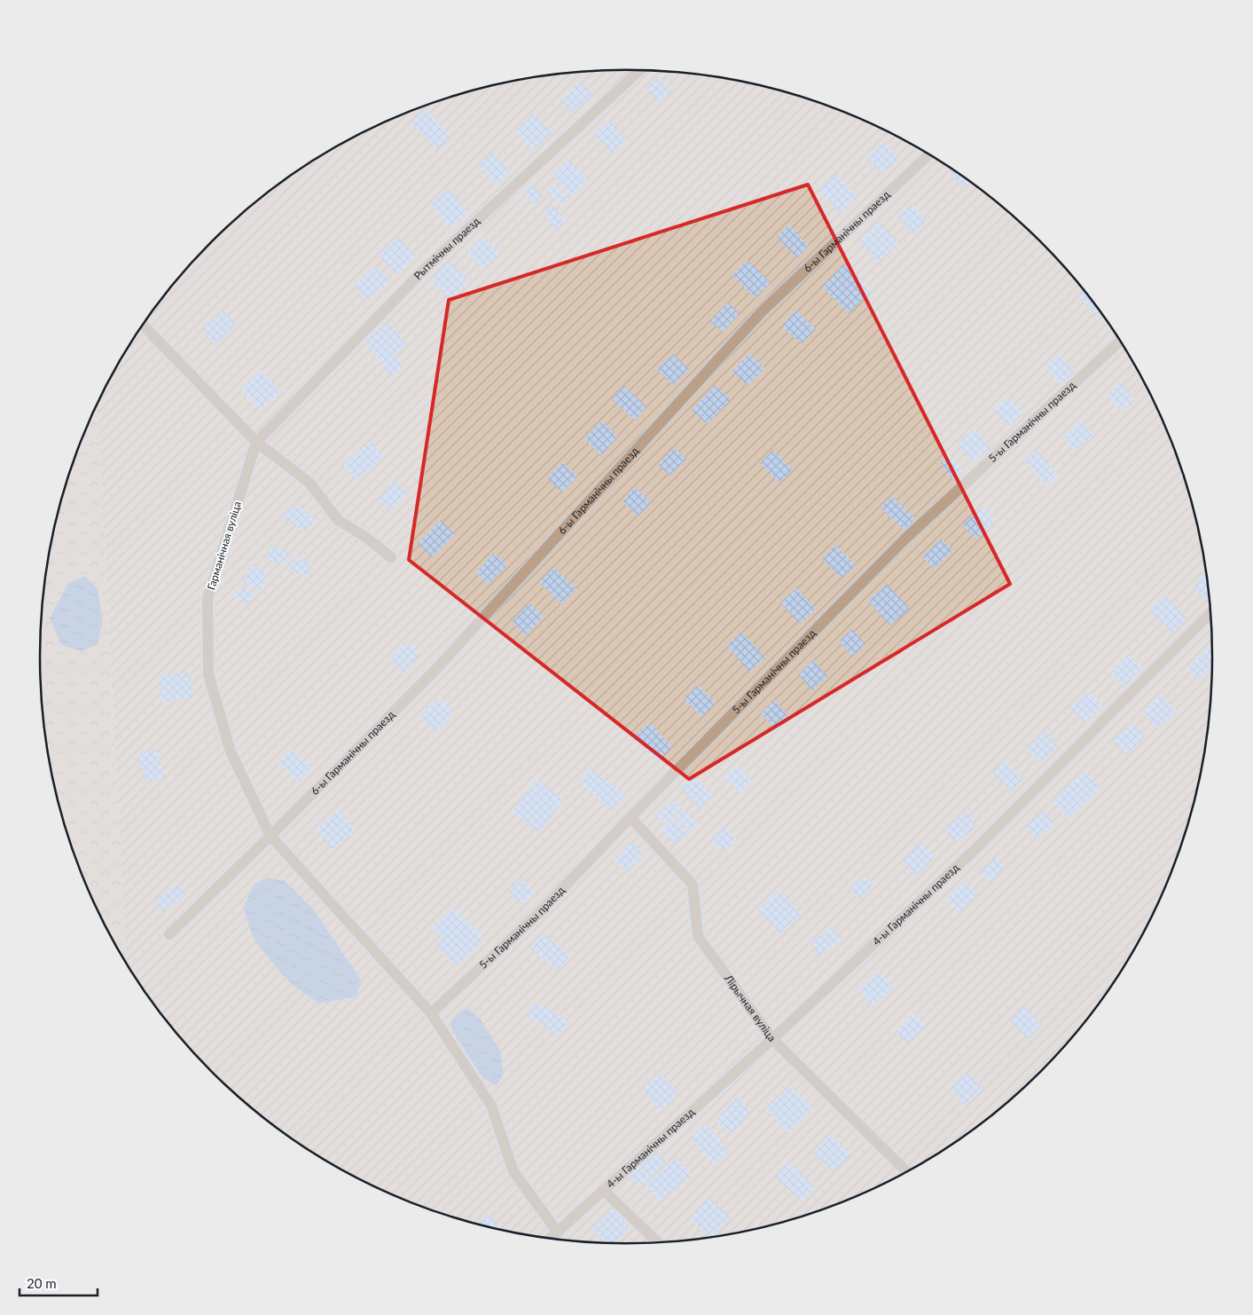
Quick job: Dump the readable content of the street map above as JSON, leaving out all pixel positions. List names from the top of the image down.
{
  "streets": {
    "lane": [
      "6-ы Гарманічны праезд",
      "Рытмічны праезд",
      "5-ы Гарманічны праезд",
      "Гарманічная вуліца",
      "4-ы Гарманічны праезд",
      "Лірычная вуліца"
    ]
  },
  "crossings": [
    ["6-ы Гарманічны праезд", "Гарманічная вуліца"],
    ["Рытмічны праезд", "Гарманічная вуліца"],
    ["5-ы Гарманічны праезд", "Гарманічная вуліца"],
    ["5-ы Гарманічны праезд", "Лірычная вуліца"],
    ["Гарманічная вуліца", "4-ы Гарманічны праезд"],
    ["4-ы Гарманічны праезд", "Лірычная вуліца"]
  ],
  "scale_bar": "20 m"
}
